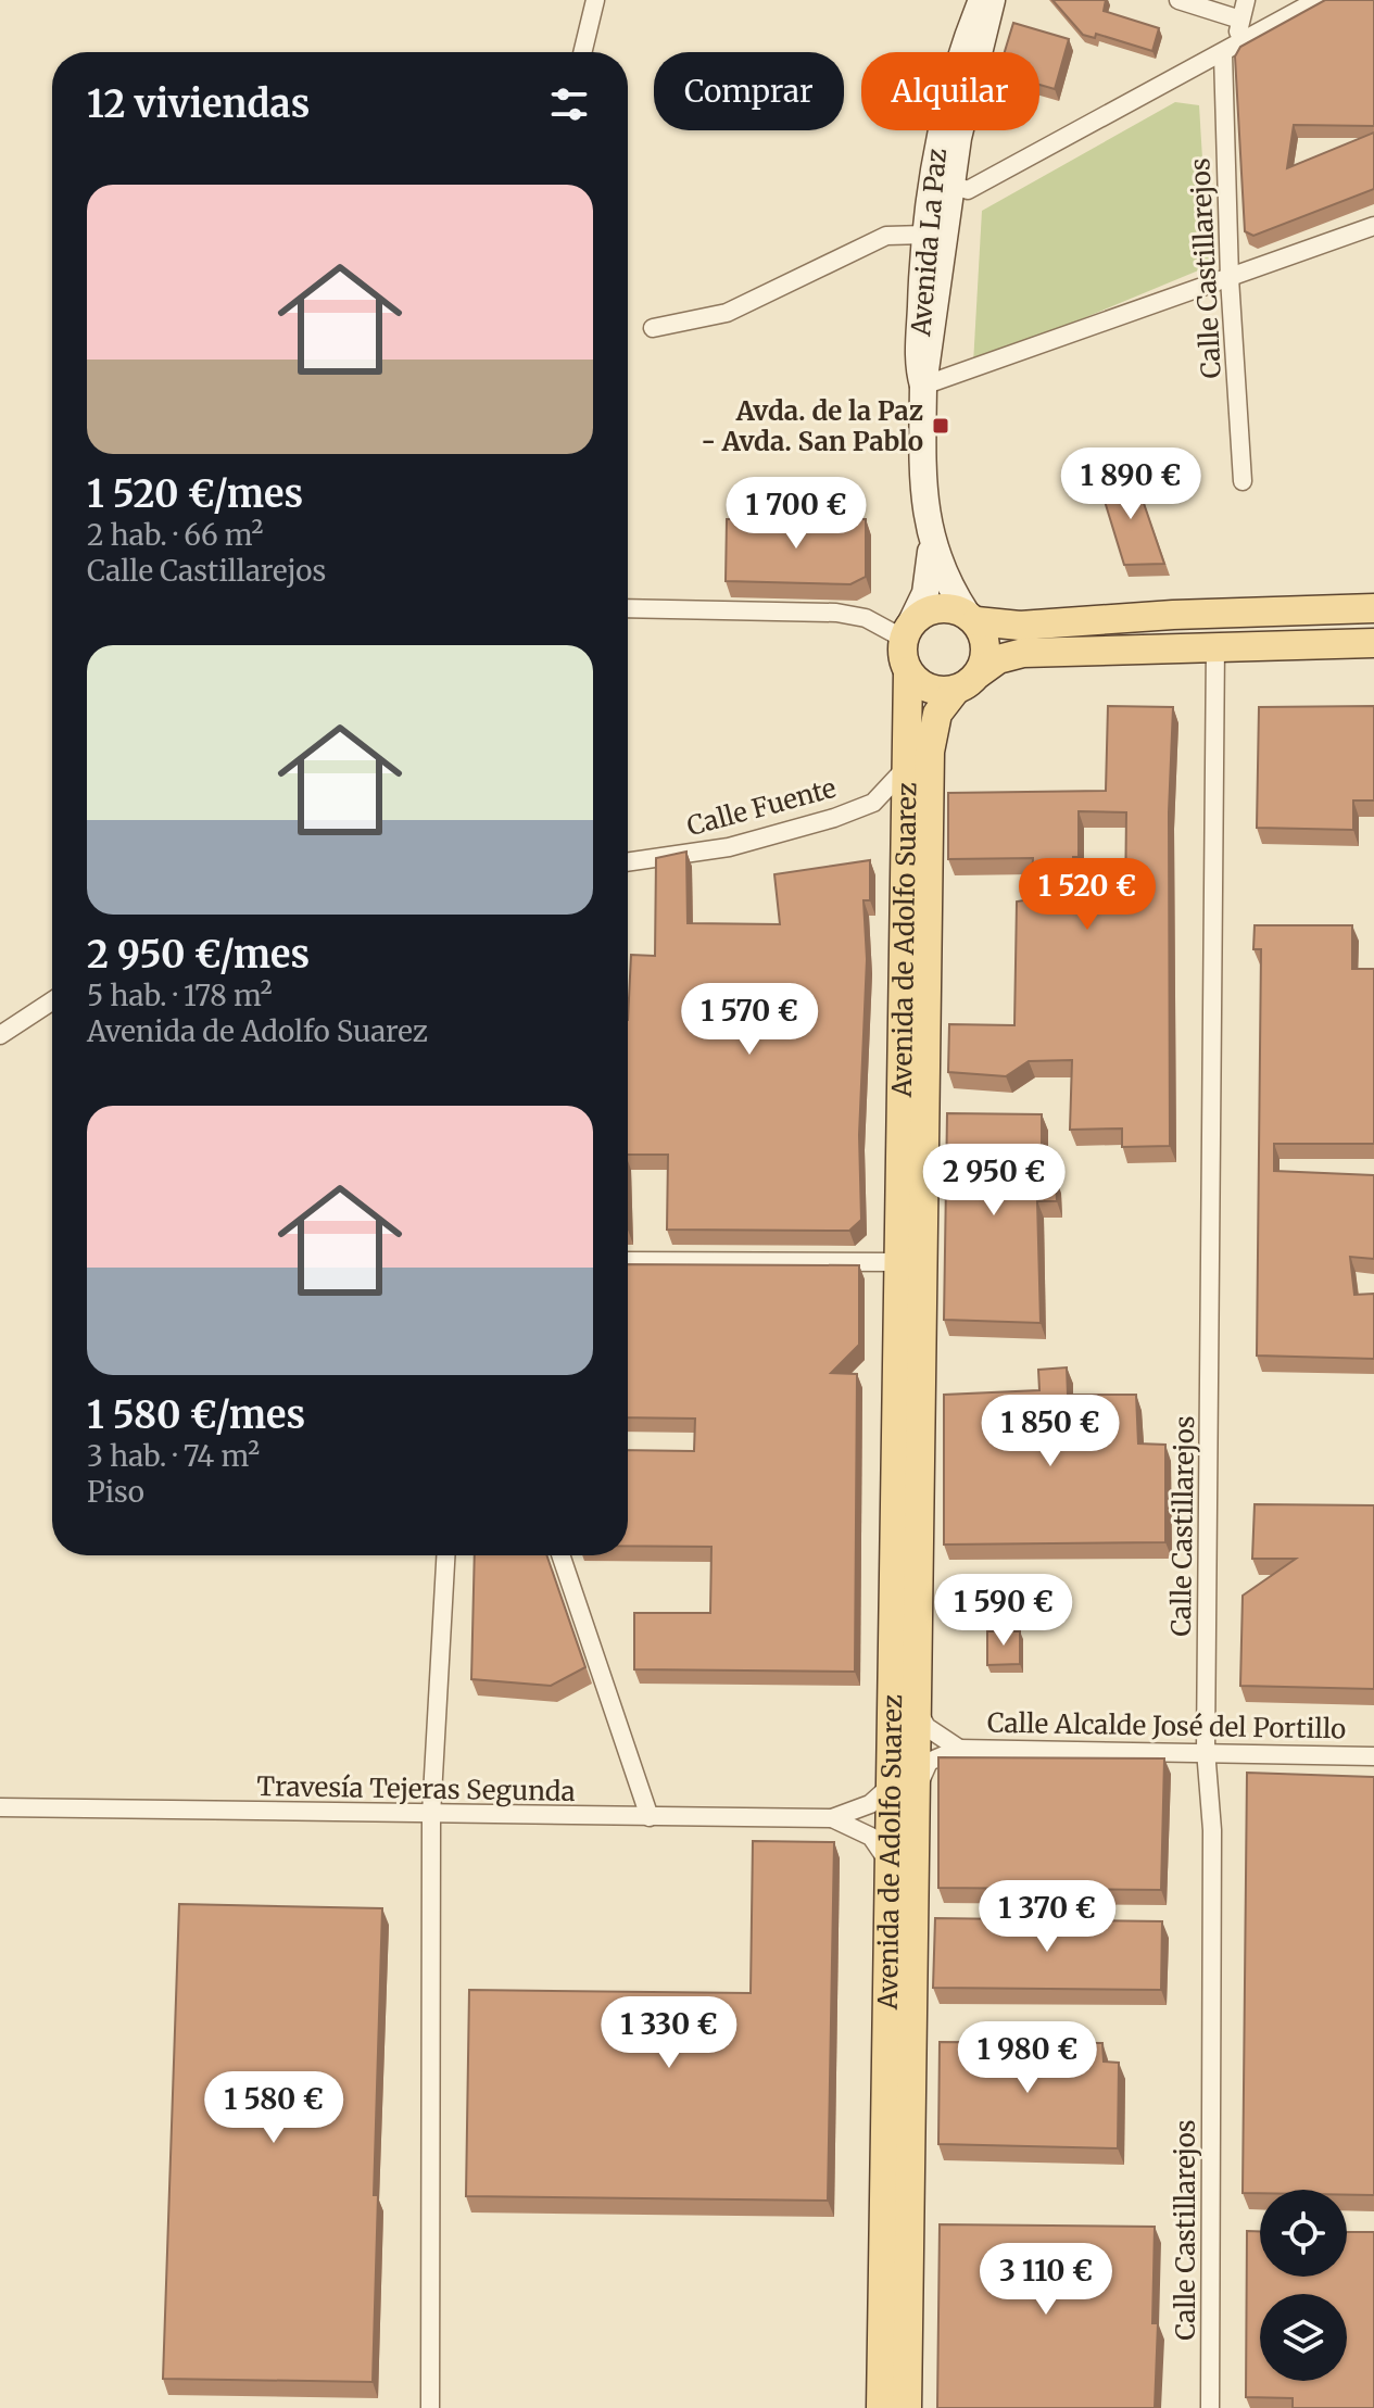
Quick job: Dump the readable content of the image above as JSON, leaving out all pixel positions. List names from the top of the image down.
{
  "streets": {
    "main road": ["Avenida La Paz", "Avenida de Adolfo Suarez"],
    "street": [
      "Calle Castillarejos",
      "Calle Fuente",
      "Calle Alcalde José del Portillo",
      "Travesía Tejeras Segunda"
    ]
  },
  "crossings": [
    ["Avenida La Paz", "Avenida de Adolfo Suarez"],
    ["Calle Castillarejos", "Calle Alcalde José del Portillo"],
    ["Calle Fuente", "Avenida de Adolfo Suarez"]
  ],
  "places": {
    "transit": ["Avda. de la Paz - Avda. San Pablo"]
  },
  "page": {
    "chip": ["Comprar", "Alquilar"],
    "heading": "12 viviendas",
    "list": [
      {
        "name": "1 520 €/mes",
        "note": "2 hab. · 66 m² · Calle Castillarejos"
      },
      {
        "name": "2 950 €/mes",
        "note": "5 hab. · 178 m² · Avenida de Adolfo Suarez"
      },
      {
        "name": "1 580 €/mes",
        "note": "3 hab. · 74 m² · Piso"
      }
    ],
    "price": [
      "1 890 €",
      "1 700 €",
      "1 520 €",
      "1 570 €",
      "2 950 €",
      "1 850 €",
      "1 590 €",
      "1 370 €",
      "1 330 €",
      "1 980 €",
      "1 580 €",
      "3 110 €"
    ]
  }
}
